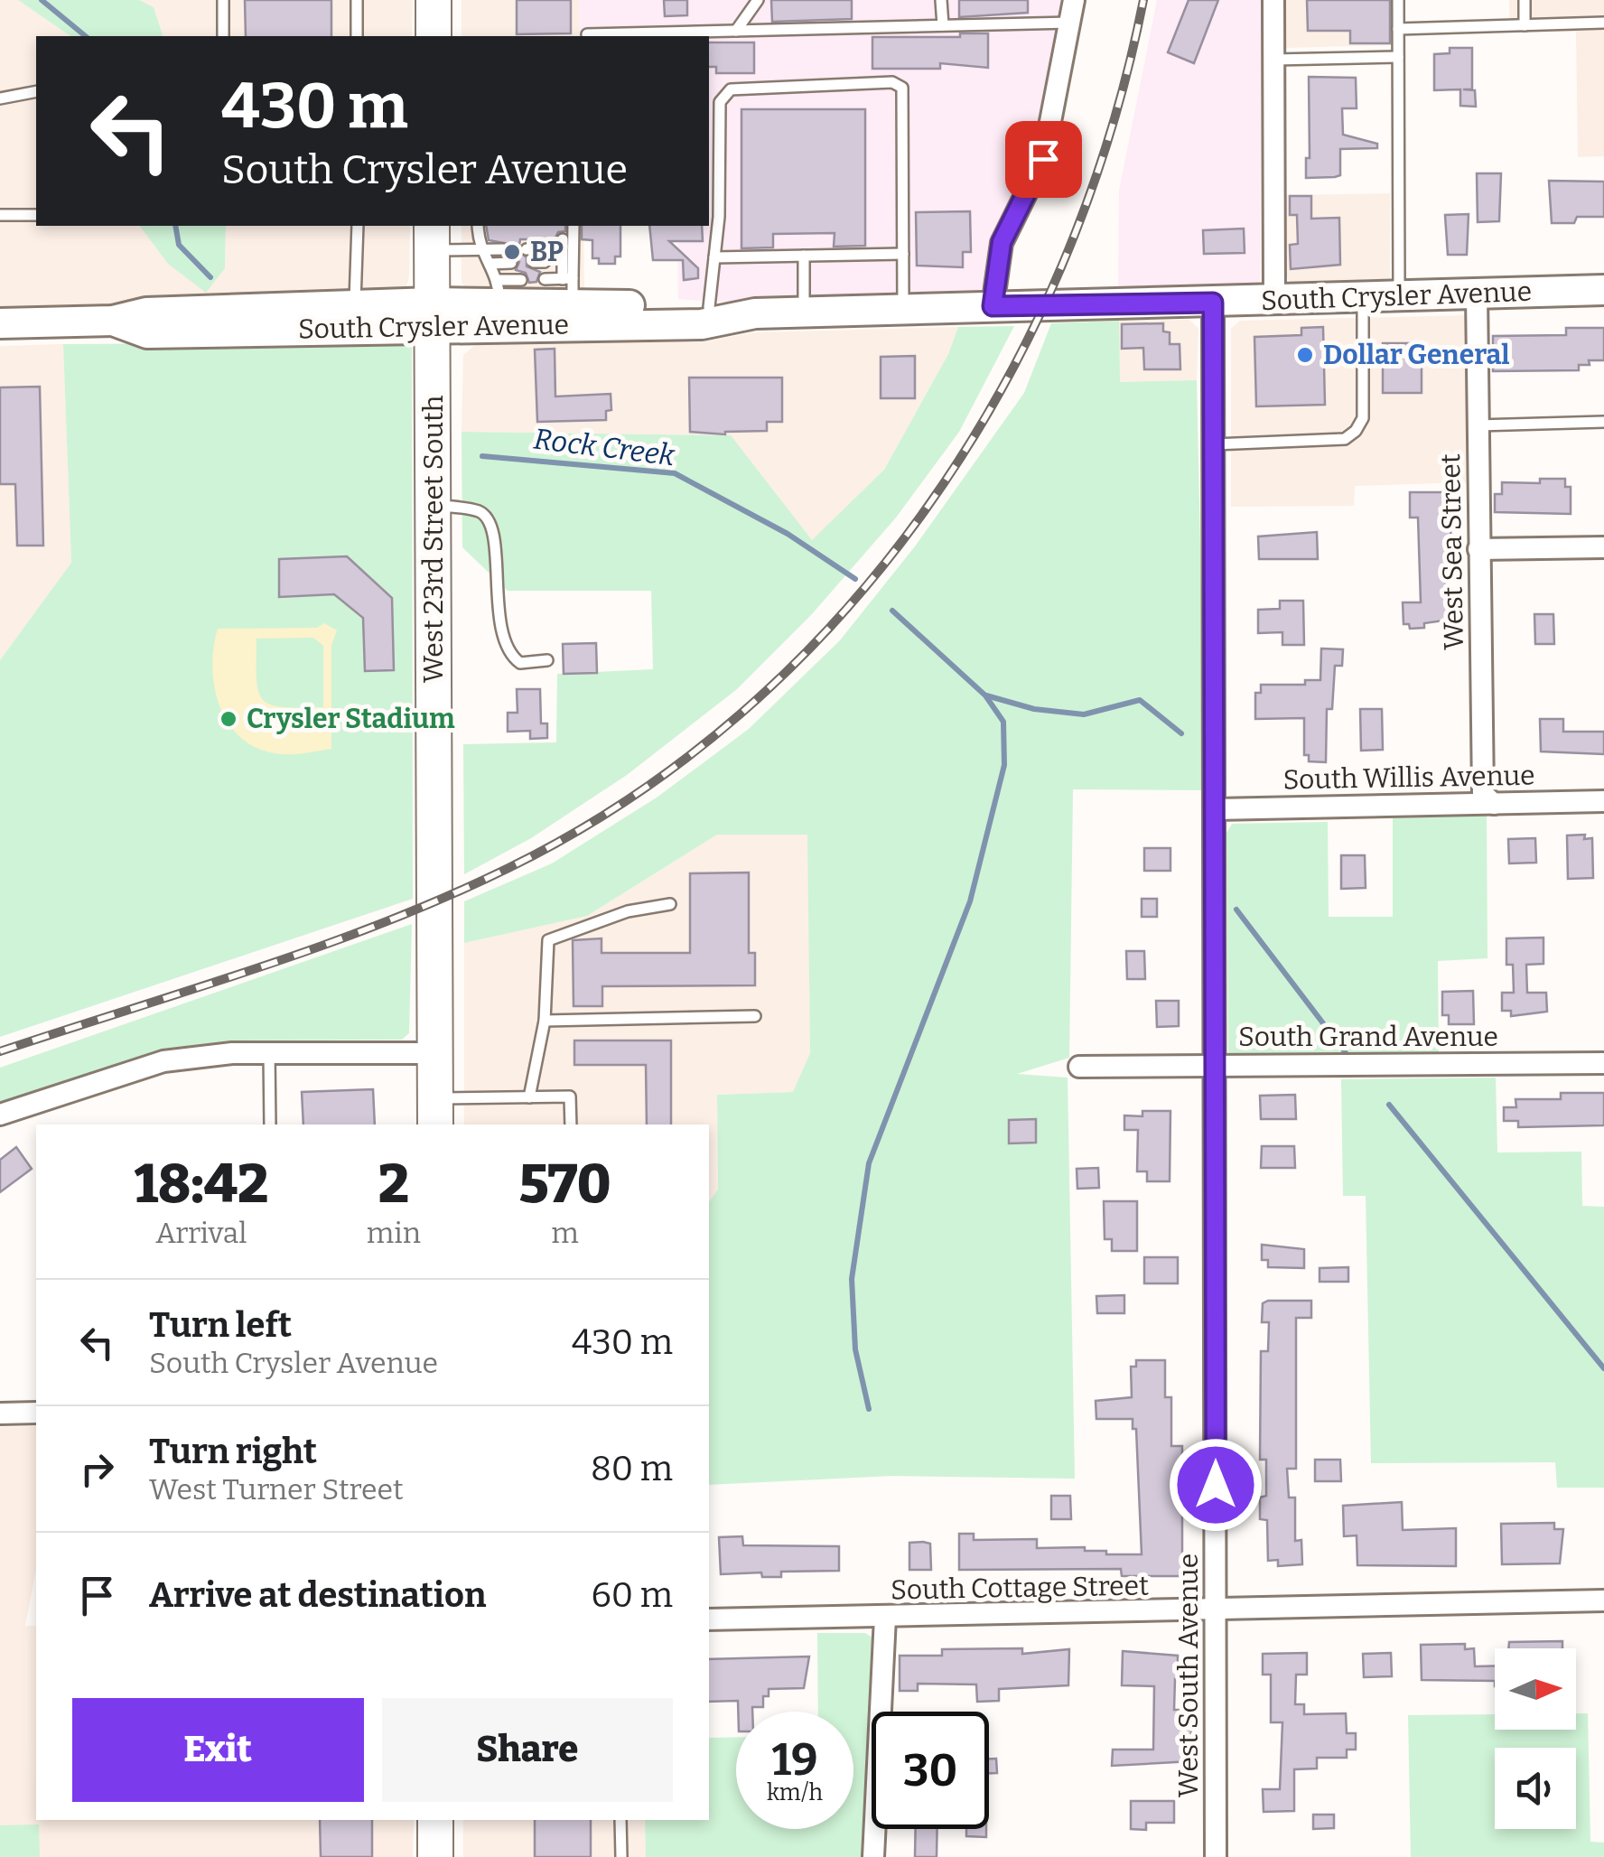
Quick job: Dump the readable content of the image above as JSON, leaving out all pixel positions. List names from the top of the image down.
{
  "streets": {
    "main road": ["South Crysler Avenue", "West 23rd Street South"],
    "street": [
      "West Sea Street",
      "South Willis Avenue",
      "South Grand Avenue",
      "South Cottage Street",
      "West South Avenue"
    ]
  },
  "crossings": [
    ["South Crysler Avenue", "West 23rd Street South"],
    ["South Crysler Avenue", "West Sea Street"],
    ["South Crysler Avenue", "West South Avenue"],
    ["West Sea Street", "South Willis Avenue"],
    ["South Willis Avenue", "West South Avenue"],
    ["South Grand Avenue", "West South Avenue"],
    ["South Cottage Street", "West South Avenue"]
  ],
  "water": ["Rock Creek"],
  "places": ["BP", "Dollar General", "Crysler Stadium"],
  "north": "right",
  "page": {
    "turn": ["430 m", "South Crysler Avenue"],
    "eta": [
      "18:42",
      "Arrival",
      "2",
      "min",
      "570",
      "m"
    ],
    "list": [
      {
        "name": "Turn left",
        "note": "South Crysler Avenue",
        "value": "430 m"
      },
      {
        "name": "Turn right",
        "note": "West Turner Street",
        "value": "80 m"
      },
      {
        "name": "Arrive at destination",
        "value": "60 m"
      }
    ],
    "buttons": ["Exit", "Share"],
    "speed": "19 km/h",
    "limit": "30"
  }
}
